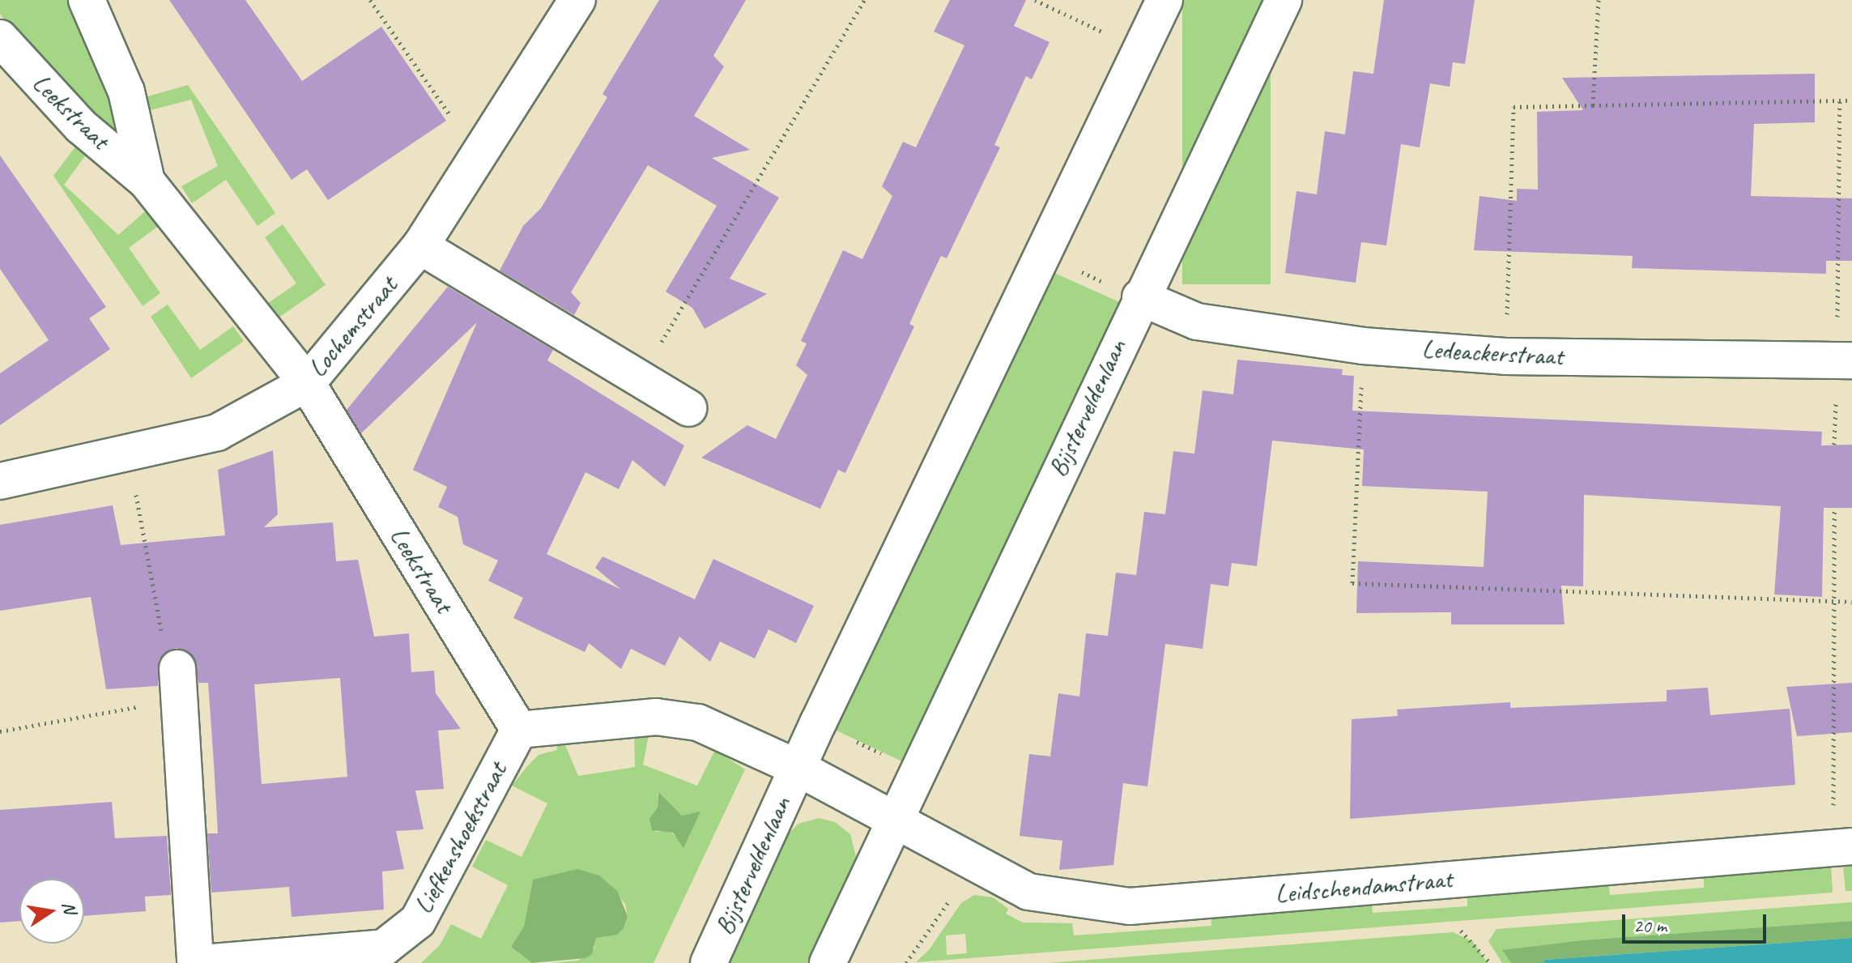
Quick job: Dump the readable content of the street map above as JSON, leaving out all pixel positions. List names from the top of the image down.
{
  "streets": {
    "street": [
      "Leekstraat",
      "Lochemstraat",
      "Ledeackerstraat",
      "Bijsterveldenlaan",
      "Liefkenshoekstraat",
      "Leidschendamstraat"
    ]
  },
  "crossings": [
    ["Leekstraat", "Lochemstraat"],
    ["Leekstraat", "Liefkenshoekstraat"],
    ["Ledeackerstraat", "Bijsterveldenlaan"],
    ["Bijsterveldenlaan", "Leidschendamstraat"]
  ],
  "scale_bar": "20 m",
  "north": "right"
}
